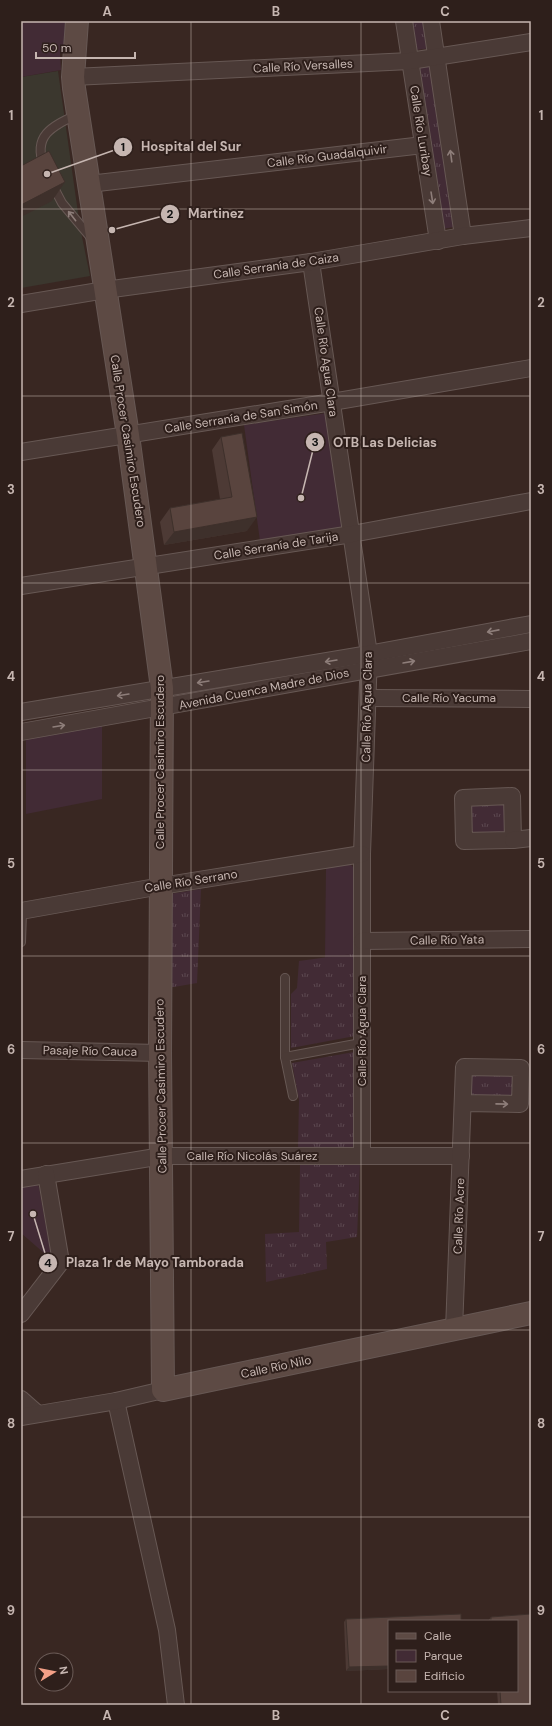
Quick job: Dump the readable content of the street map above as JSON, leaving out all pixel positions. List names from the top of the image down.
{
  "streets": {
    "main road": ["Calle Procer Casimiro Escudero", "Calle Río Nilo"],
    "street": [
      "Calle Río Versalles",
      "Calle Río Luribay",
      "Calle Río Guadalquivir",
      "Calle Serranía de Caiza",
      "Calle Río Agua Clara",
      "Calle Serranía de San Simón",
      "Calle Serranía de Tarija",
      "Avenida Cuenca Madre de Dios",
      "Calle Río Yacuma",
      "Calle Río Serrano",
      "Calle Río Yata",
      "Pasaje Río Cauca",
      "Calle Río Nicolás Suárez",
      "Calle Río Acre"
    ]
  },
  "crossings": [
    ["Calle Río Versalles", "Calle Río Luribay"],
    ["Calle Río Versalles", "Calle Procer Casimiro Escudero"],
    ["Calle Río Luribay", "Calle Río Guadalquivir"],
    ["Calle Río Luribay", "Calle Serranía de Caiza"],
    ["Calle Río Guadalquivir", "Calle Procer Casimiro Escudero"],
    ["Calle Serranía de Caiza", "Calle Río Agua Clara"],
    ["Calle Serranía de Caiza", "Calle Procer Casimiro Escudero"],
    ["Calle Río Agua Clara", "Calle Serranía de San Simón"],
    ["Calle Río Agua Clara", "Calle Serranía de Tarija"],
    ["Calle Río Agua Clara", "Avenida Cuenca Madre de Dios"],
    ["Calle Río Agua Clara", "Calle Río Yacuma"],
    ["Calle Río Agua Clara", "Calle Río Serrano"],
    ["Calle Río Agua Clara", "Calle Río Yata"],
    ["Calle Río Agua Clara", "Calle Río Nicolás Suárez"],
    ["Calle Serranía de San Simón", "Calle Procer Casimiro Escudero"],
    ["Calle Procer Casimiro Escudero", "Calle Serranía de Tarija"],
    ["Calle Procer Casimiro Escudero", "Avenida Cuenca Madre de Dios"],
    ["Calle Procer Casimiro Escudero", "Calle Río Serrano"],
    ["Calle Procer Casimiro Escudero", "Pasaje Río Cauca"],
    ["Calle Procer Casimiro Escudero", "Calle Río Nicolás Suárez"],
    ["Calle Procer Casimiro Escudero", "Calle Río Nilo"],
    ["Calle Río Nicolás Suárez", "Calle Río Acre"],
    ["Calle Río Acre", "Calle Río Nilo"]
  ],
  "places": [
    "Hospital del Sur",
    "Martinez",
    "OTB Las Delicias",
    "Plaza 1r de Mayo Tamborada"
  ],
  "legend": ["Calle", "Parque", "Edificio"],
  "scale_bar": "50 m",
  "north": "right",
  "grid": {
    "columns": ["A", "B", "C"],
    "rows": [
      "1",
      "2",
      "3",
      "4",
      "5",
      "6",
      "7",
      "8",
      "9"
    ]
  }
}
